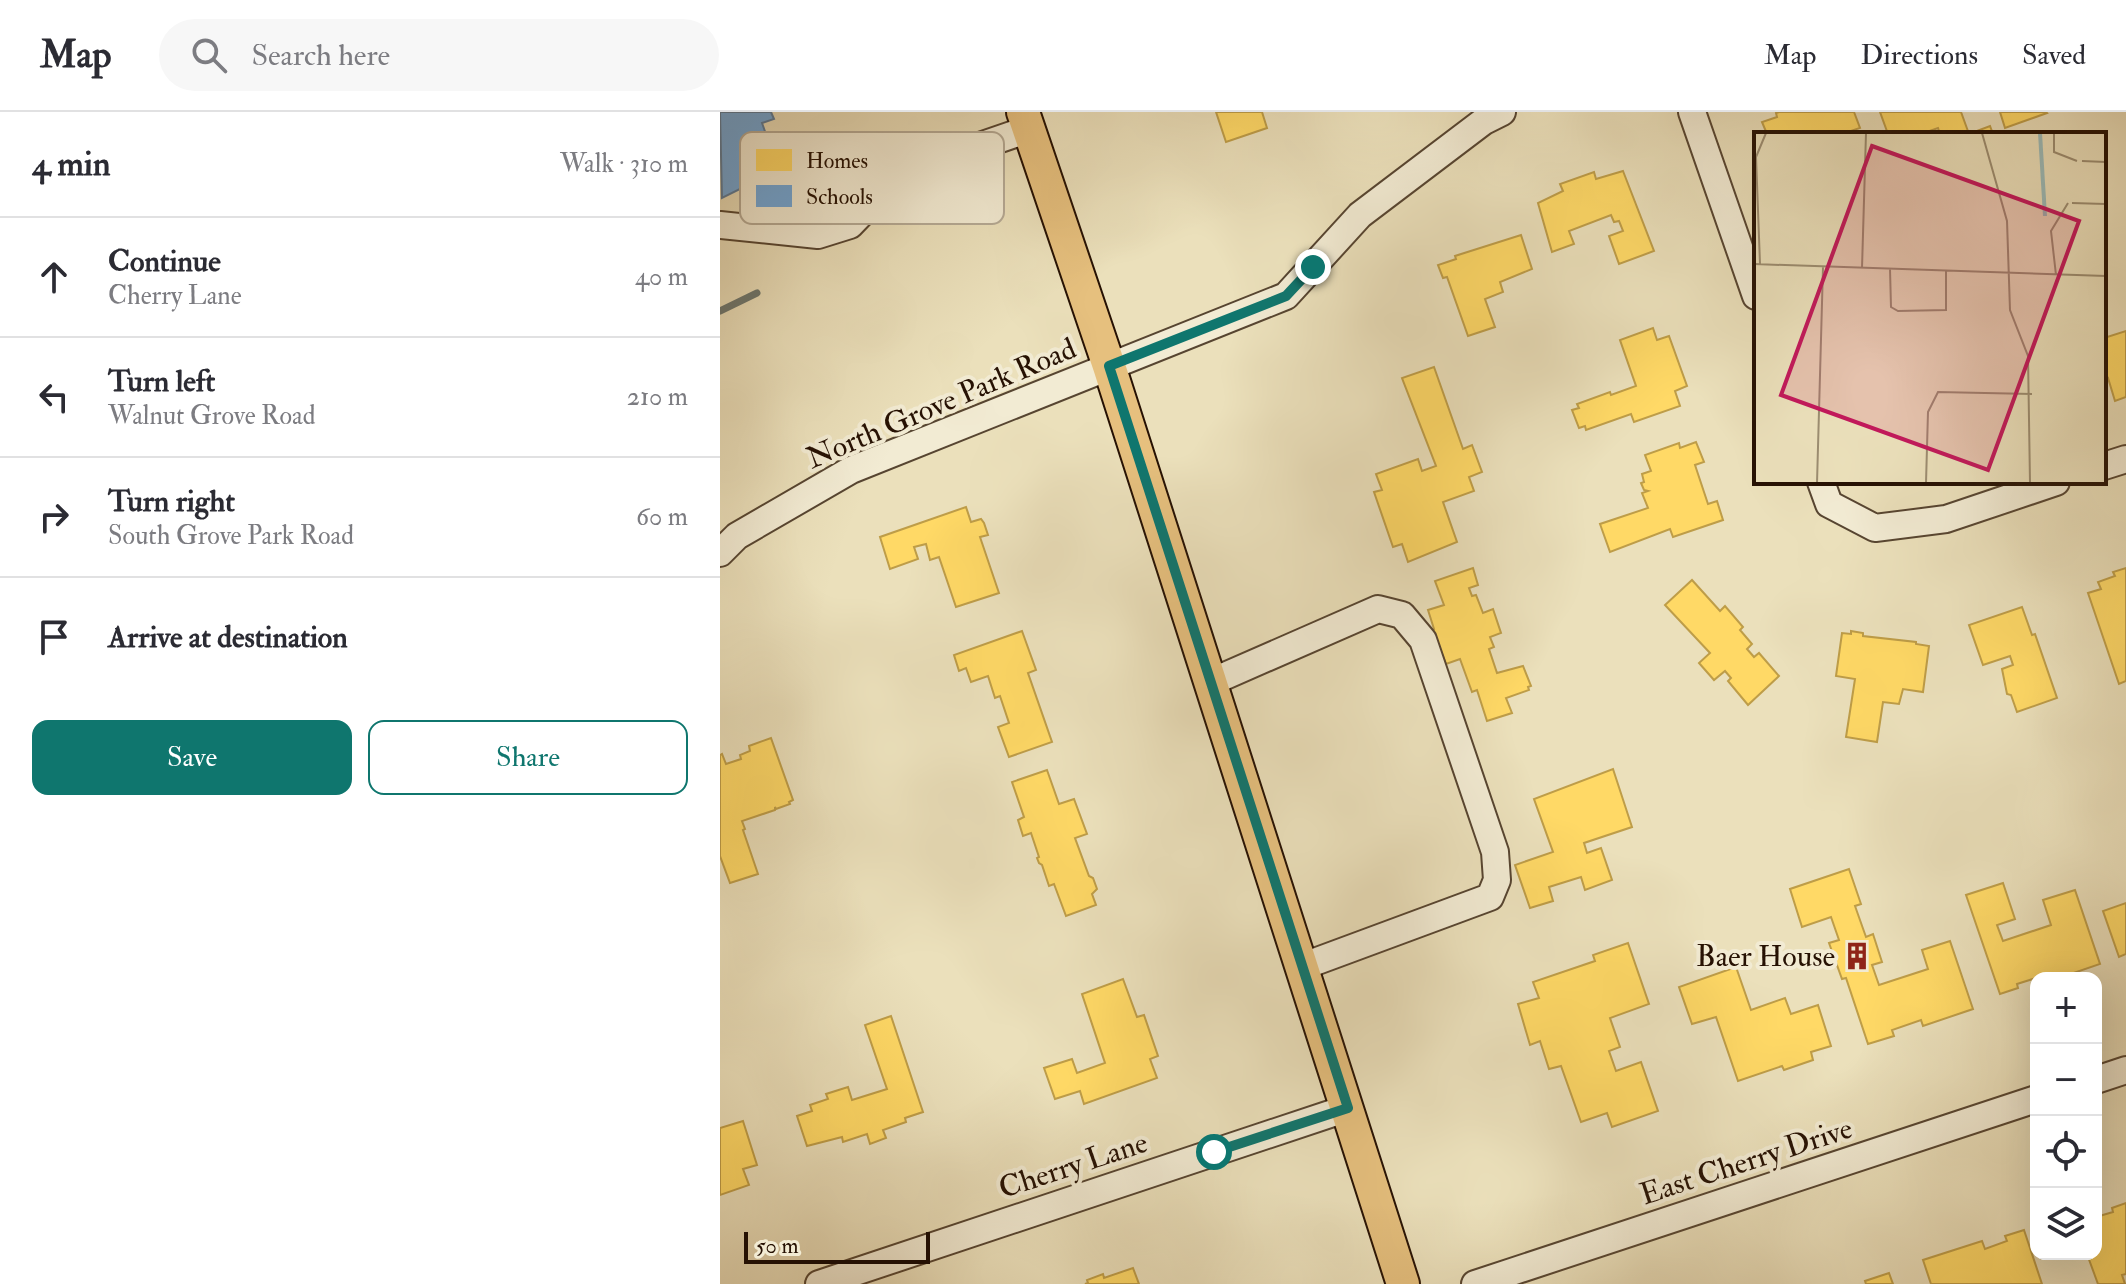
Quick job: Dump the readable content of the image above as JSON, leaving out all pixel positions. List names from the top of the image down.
{
  "streets": {
    "street": ["North Grove Park Road", "East Cherry Drive", "Cherry Lane"]
  },
  "places": {
    "building": ["Baer House"]
  },
  "legend": ["Homes", "Schools"],
  "scale_bar": "50 m",
  "page": {
    "header": "Map",
    "search": "Search here",
    "nav": ["Map", "Directions", "Saved"],
    "heading": ["4 min", "Walk · 310 m"],
    "list": [
      ["Continue", "Cherry Lane", "40 m"],
      ["Turn left", "Walnut Grove Road", "210 m"],
      ["Turn right", "South Grove Park Road", "60 m"],
      "Arrive at destination"
    ],
    "buttons": ["Save", "Share"],
    "map_buttons": ["+", "−"],
    "scale": "50 m"
  }
}
